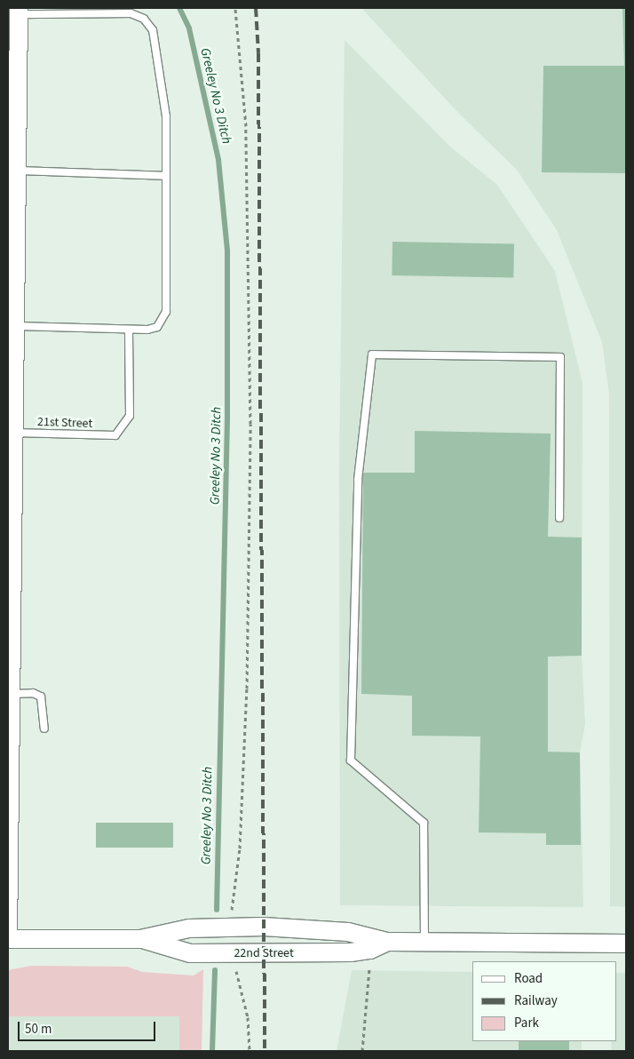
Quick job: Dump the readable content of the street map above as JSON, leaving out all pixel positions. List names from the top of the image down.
{
  "streets": {
    "street": ["22nd Street"],
    "lane": ["21st Street"]
  },
  "water": ["Greeley No 3 Ditch"],
  "legend": ["Road", "Railway", "Park"],
  "scale_bar": "50 m"
}
